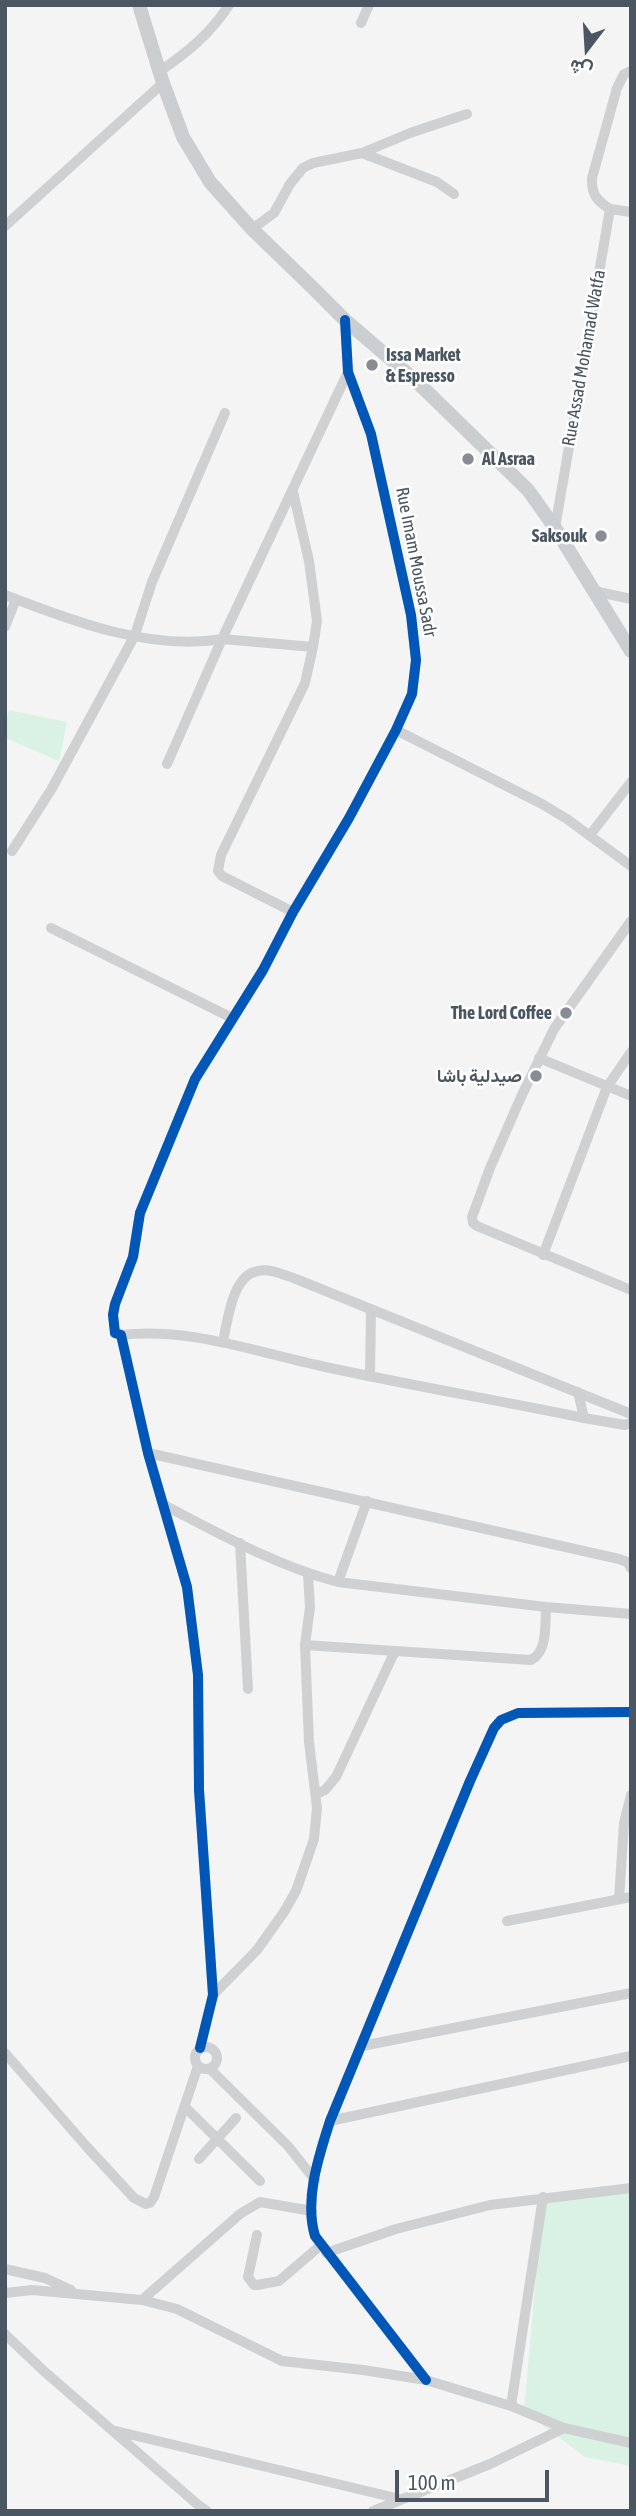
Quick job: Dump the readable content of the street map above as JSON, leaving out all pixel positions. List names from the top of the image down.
{
  "streets": {
    "street": ["Rue Assad Mohamad Watfa", "Rue Imam Moussa Sadr"]
  },
  "places": [
    "Issa Market & Espresso",
    "Al Asraa",
    "Saksouk",
    "The Lord Coffee",
    "صيدلية باشا"
  ],
  "scale_bar": "100 m",
  "north": "bottom"
}
